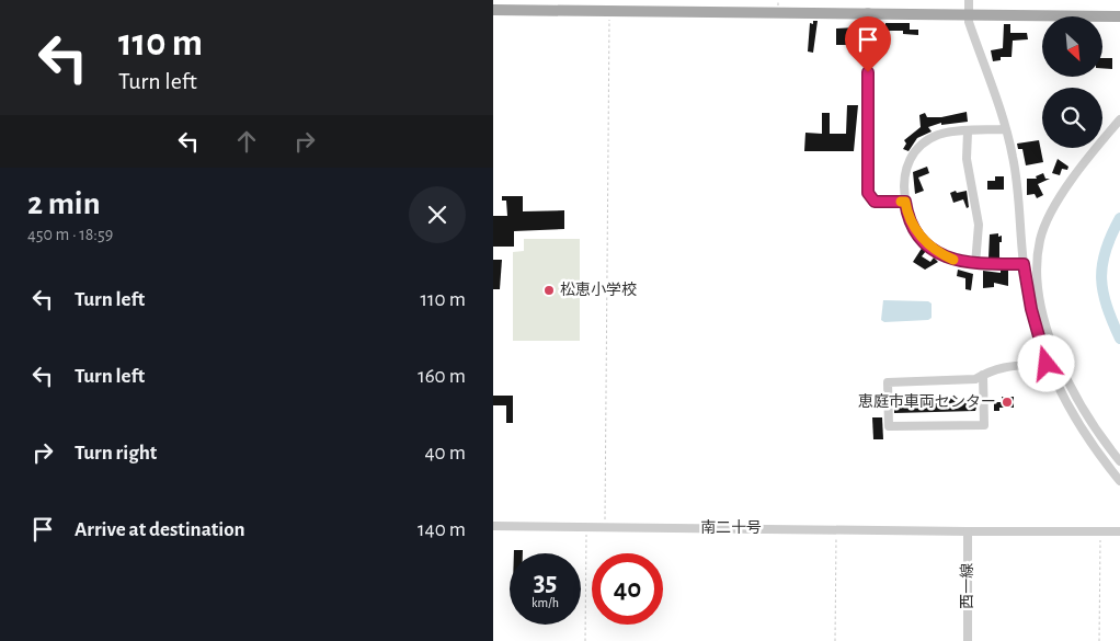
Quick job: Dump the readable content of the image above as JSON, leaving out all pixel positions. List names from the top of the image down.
{
  "streets": {
    "street": ["南二十号", "西一線"]
  },
  "crossings": [
    ["南二十号", "西一線"]
  ],
  "places": ["松恵小学校", "恵庭市車両センター"],
  "north": "bottom right",
  "page": {
    "turn": ["110 m", "Turn left"],
    "heading": ["2 min", "450 m · 18:59"],
    "list": [
      {
        "name": "Turn left",
        "value": "110 m"
      },
      {
        "name": "Turn left",
        "value": "160 m"
      },
      {
        "name": "Turn right",
        "value": "40 m"
      },
      {
        "name": "Arrive at destination",
        "value": "140 m"
      }
    ],
    "speed": "35 km/h",
    "limit": "40"
  }
}
